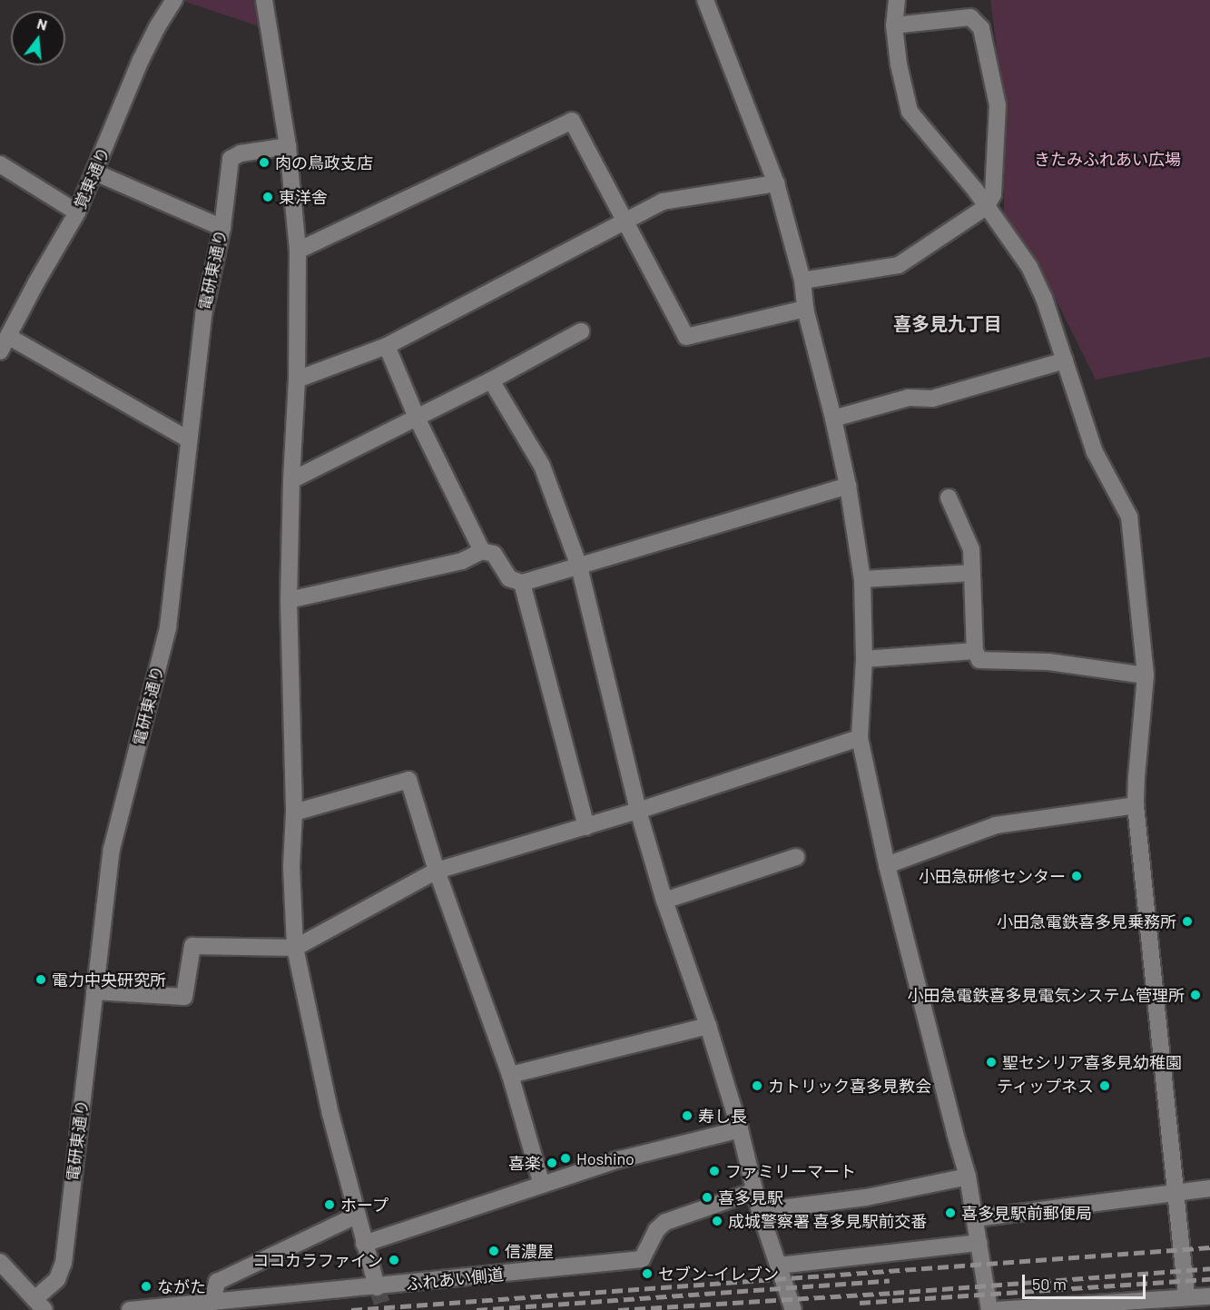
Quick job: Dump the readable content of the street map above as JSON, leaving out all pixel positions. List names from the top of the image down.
{
  "streets": {
    "street": ["覚東通り", "電研東通り", "ふれあい側道"]
  },
  "districts": ["喜多見九丁目"],
  "parks": ["きたみふれあい広場"],
  "places": [
    "肉の鳥政支店",
    "東洋舎",
    "小田急研修センター",
    "小田急電鉄喜多見乗務所",
    "電力中央研究所",
    "小田急電鉄喜多見電気システム管理所",
    "聖セシリア喜多見幼稚園",
    "カトリック喜多見教会",
    "ティップネス",
    "寿し長",
    "Hoshino",
    "喜楽",
    "ファミリーマート",
    "喜多見駅",
    "ホープ",
    "喜多見駅前郵便局",
    "成城警察署 喜多見駅前交番",
    "信濃屋",
    "ココカラファイン",
    "セブン-イレブン",
    "ながた"
  ],
  "scale_bar": "50 m",
  "north": "top"
}
